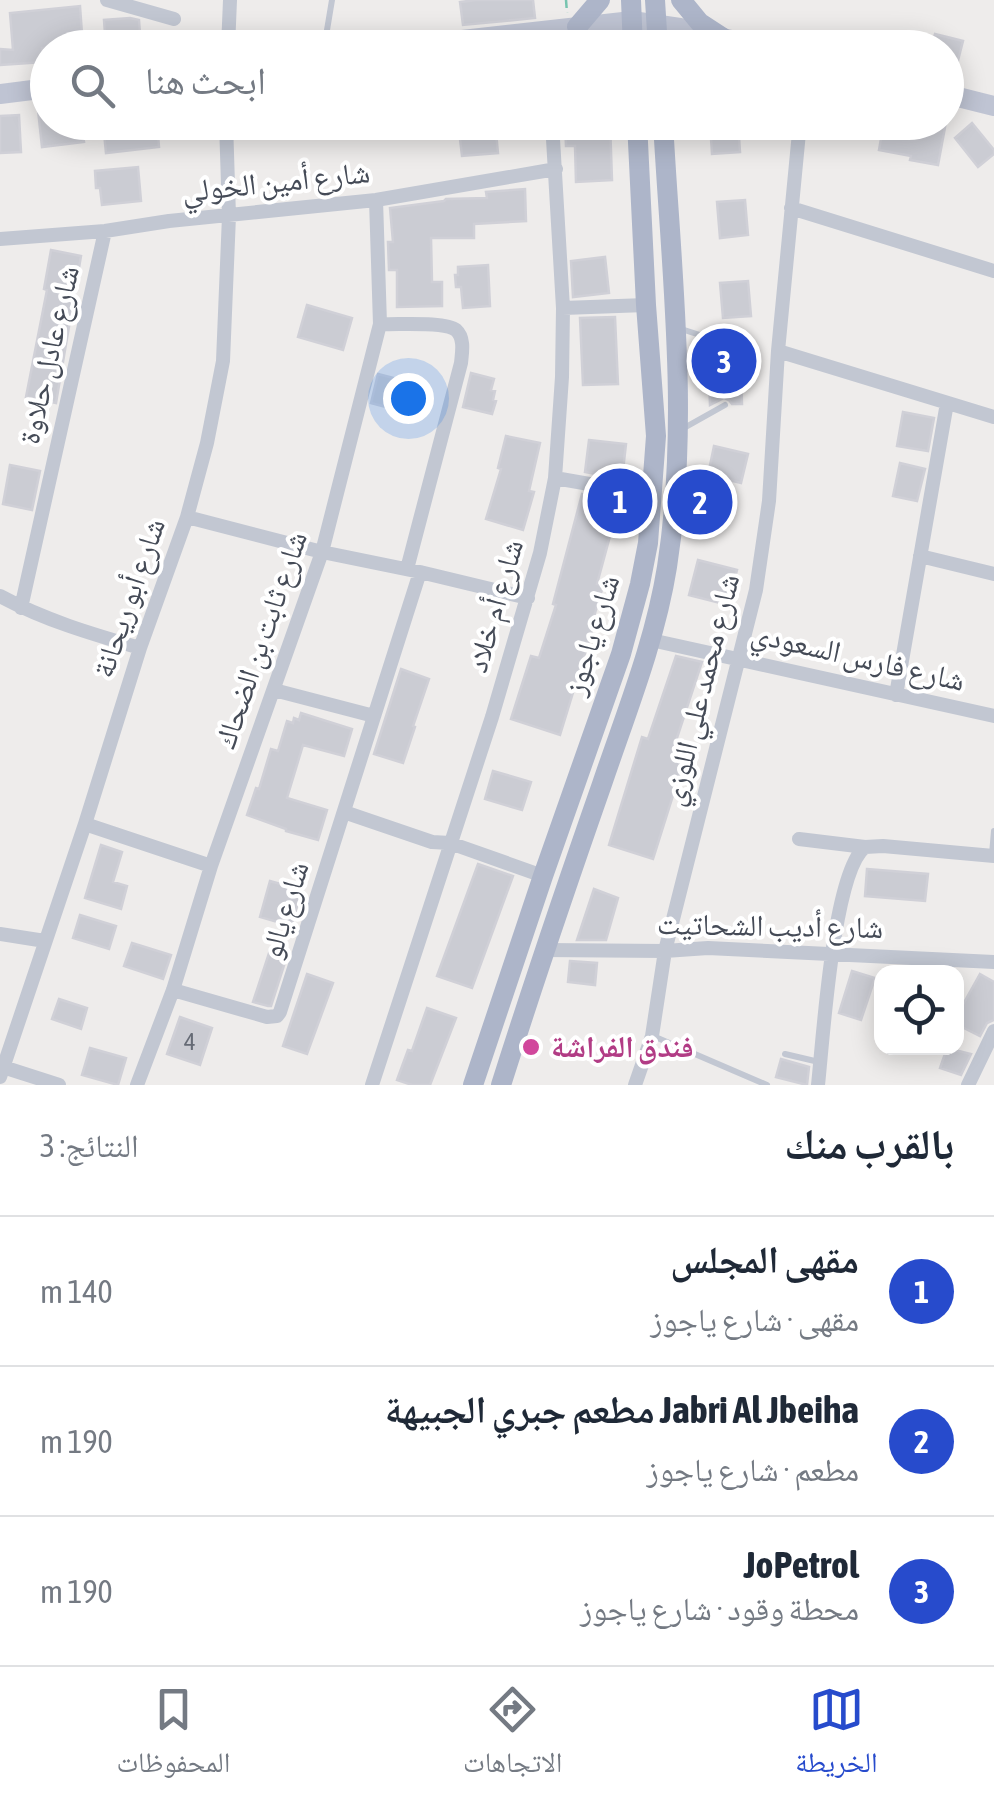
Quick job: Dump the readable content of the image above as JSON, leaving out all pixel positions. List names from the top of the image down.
{
  "streets": {
    "main road": ["شارع ياجوز"],
    "street": [
      "شارع أمين الخولي",
      "شارع عادل حلاوة",
      "شارع أبو ريحانة",
      "شارع أم خلاد",
      "شارع ثابت بن الضحاك",
      "شارع فارس السعودي",
      "شارع محمد علي اللوزي",
      "شارع يالو",
      "شارع أديب الشحاتيت"
    ]
  },
  "crossings": [
    ["شارع أمين الخولي", "شارع عادل حلاوة"],
    ["شارع أمين الخولي", "شارع أبو ريحانة"],
    ["شارع أمين الخولي", "شارع أم خلاد"],
    ["شارع أمين الخولي", "شارع ثابت بن الضحاك"],
    ["شارع ياجوز", "شارع فارس السعودي"],
    ["شارع ياجوز", "شارع أديب الشحاتيت"],
    ["شارع ثابت بن الضحاك", "شارع يالو"],
    ["شارع فارس السعودي", "شارع محمد علي اللوزي"],
    ["شارع محمد علي اللوزي", "شارع أديب الشحاتيت"]
  ],
  "places": ["فندق الفراشة"],
  "house_numbers": ["4"],
  "page": {
    "search": "ابحث هنا",
    "pins": ["3", "1", "2"],
    "heading": ["بالقرب منك", "النتائج: 3"],
    "list": [
      {
        "mark": "1",
        "name": "مقهى المجلس",
        "note": "مقهى · شارع ياجوز",
        "value": "140 m"
      },
      {
        "mark": "2",
        "name": "Jabri Al Jbeiha مطعم جبري الجبيهة",
        "note": "مطعم · شارع ياجوز",
        "value": "190 m"
      },
      {
        "mark": "3",
        "name": "JoPetrol",
        "note": "محطة وقود · شارع ياجوز",
        "value": "190 m"
      }
    ],
    "nav": ["الخريطة", "الاتجاهات", "المحفوظات"]
  }
}
